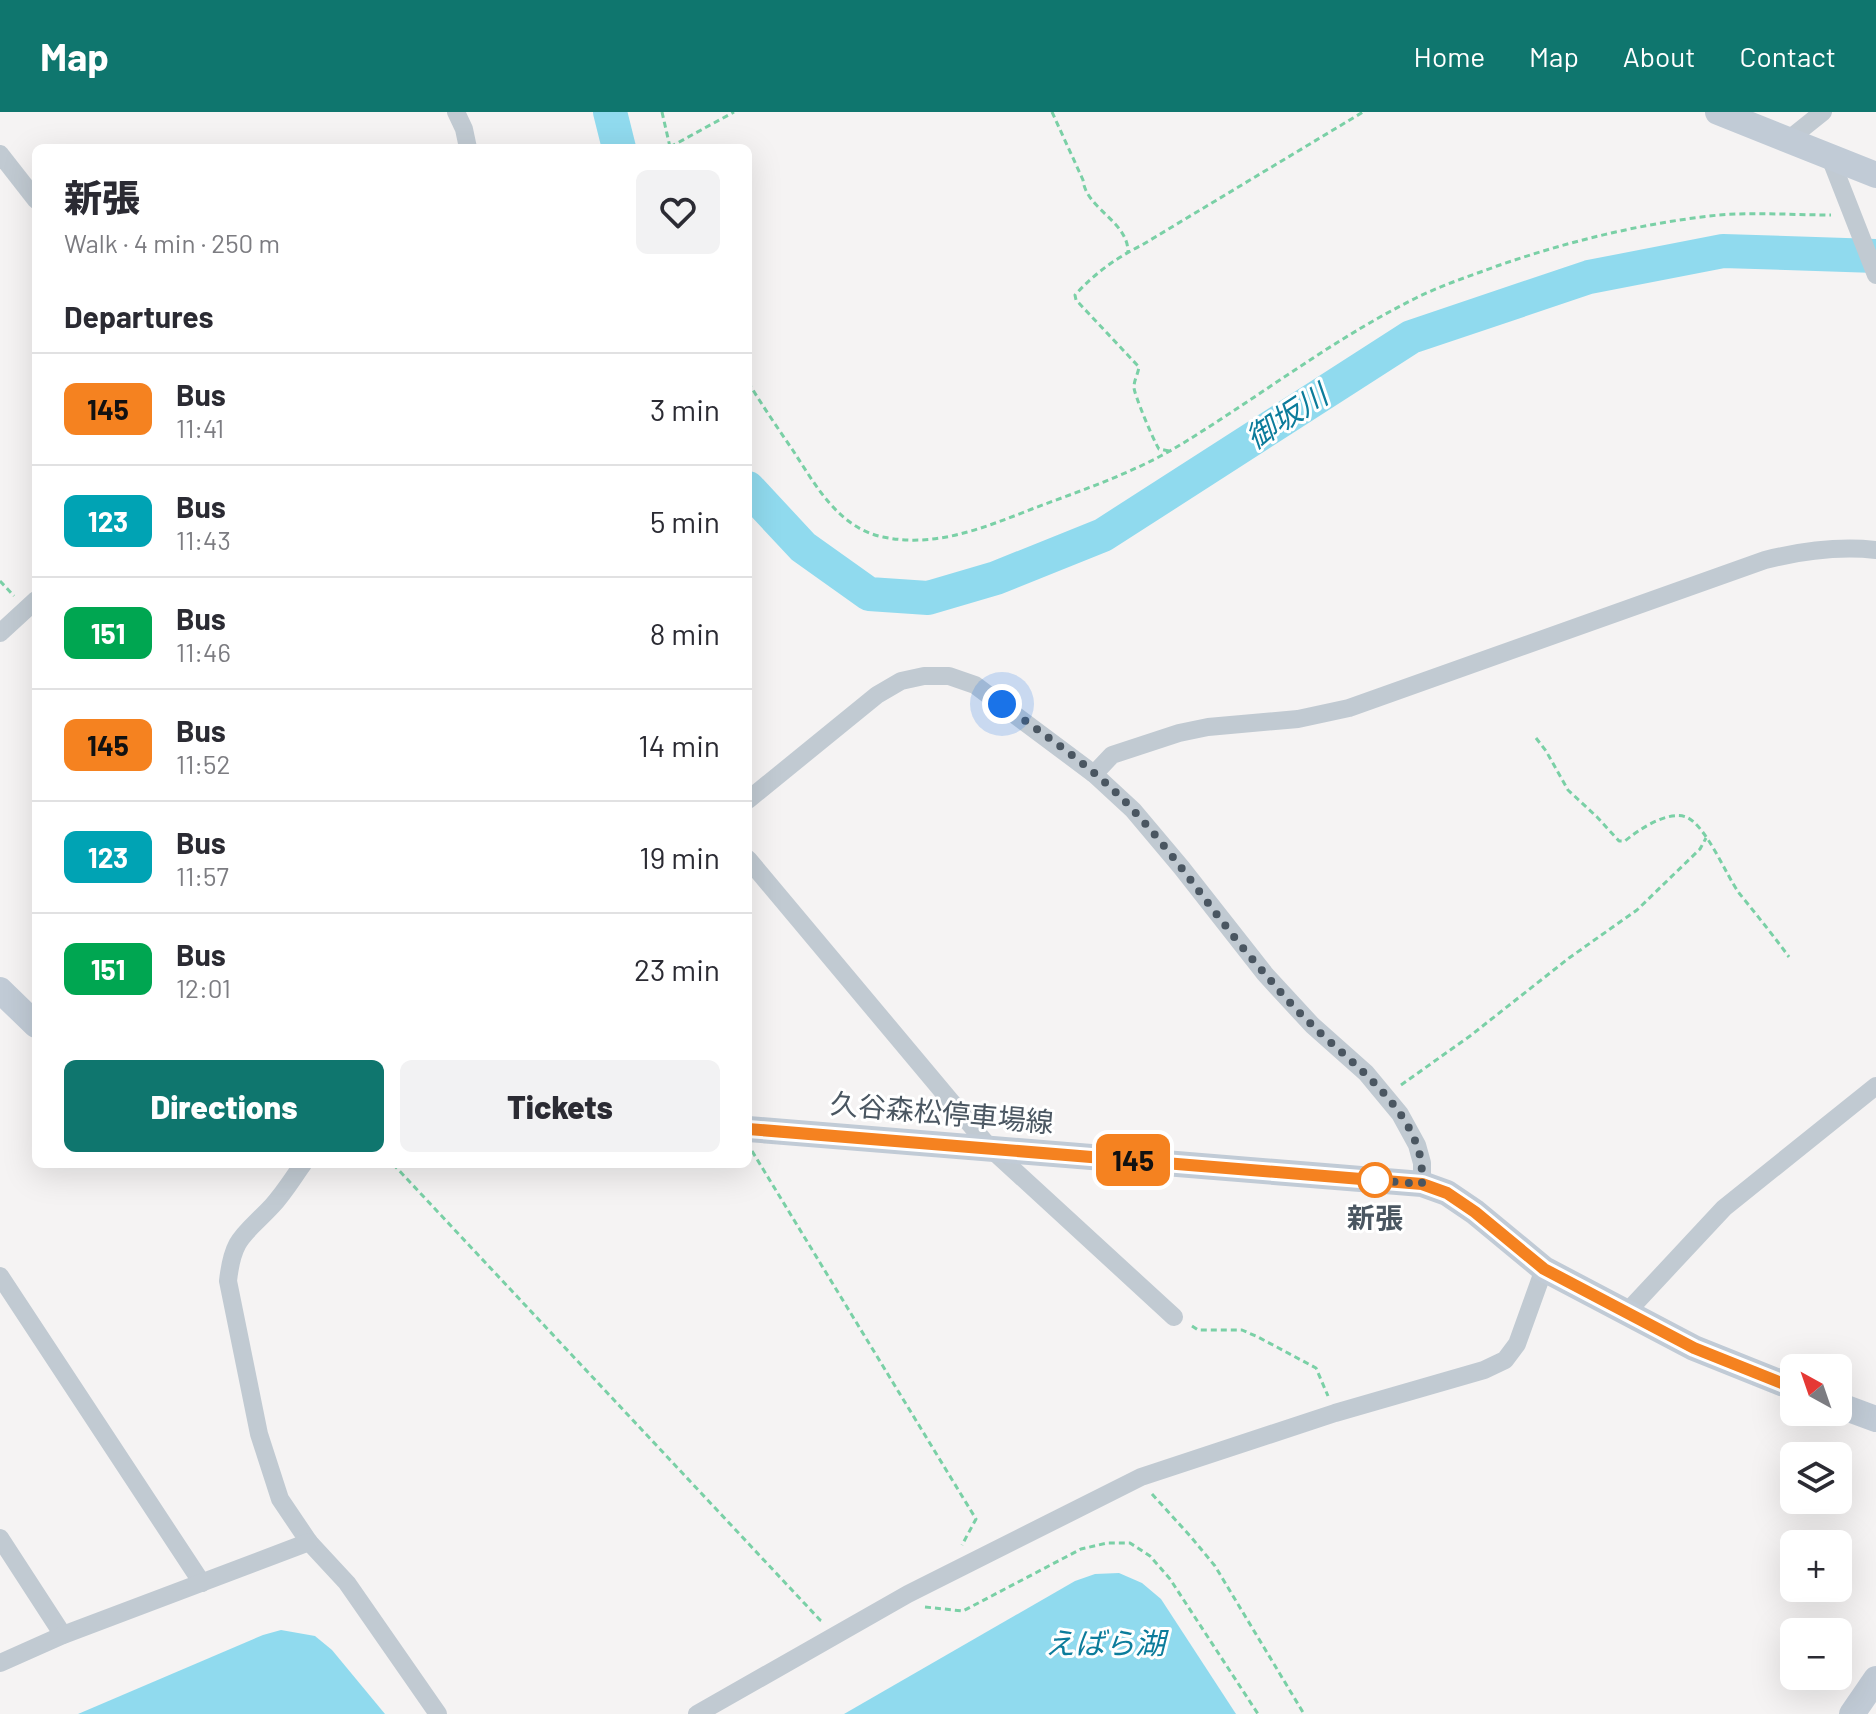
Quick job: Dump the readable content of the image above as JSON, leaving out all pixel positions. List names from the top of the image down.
{
  "streets": {
    "main road": ["久谷森松停車場線"]
  },
  "water": ["御坂川", "えばら湖"],
  "places": ["新張"],
  "lines": ["bus line 145"],
  "north": "top left",
  "page": {
    "header": "Map",
    "nav": [
      "Home",
      "Map",
      "About",
      "Contact"
    ],
    "on_map": "145",
    "heading": [
      ["新張", "Walk · 4 min · 250 m"],
      "Departures"
    ],
    "list": [
      {
        "mark": "145",
        "name": "Bus",
        "note": "11:41",
        "value": "3 min"
      },
      {
        "mark": "123",
        "name": "Bus",
        "note": "11:43",
        "value": "5 min"
      },
      {
        "mark": "151",
        "name": "Bus",
        "note": "11:46",
        "value": "8 min"
      },
      {
        "mark": "145",
        "name": "Bus",
        "note": "11:52",
        "value": "14 min"
      },
      {
        "mark": "123",
        "name": "Bus",
        "note": "11:57",
        "value": "19 min"
      },
      {
        "mark": "151",
        "name": "Bus",
        "note": "12:01",
        "value": "23 min"
      }
    ],
    "buttons": ["Directions", "Tickets"],
    "map_buttons": ["+", "−"]
  }
}
